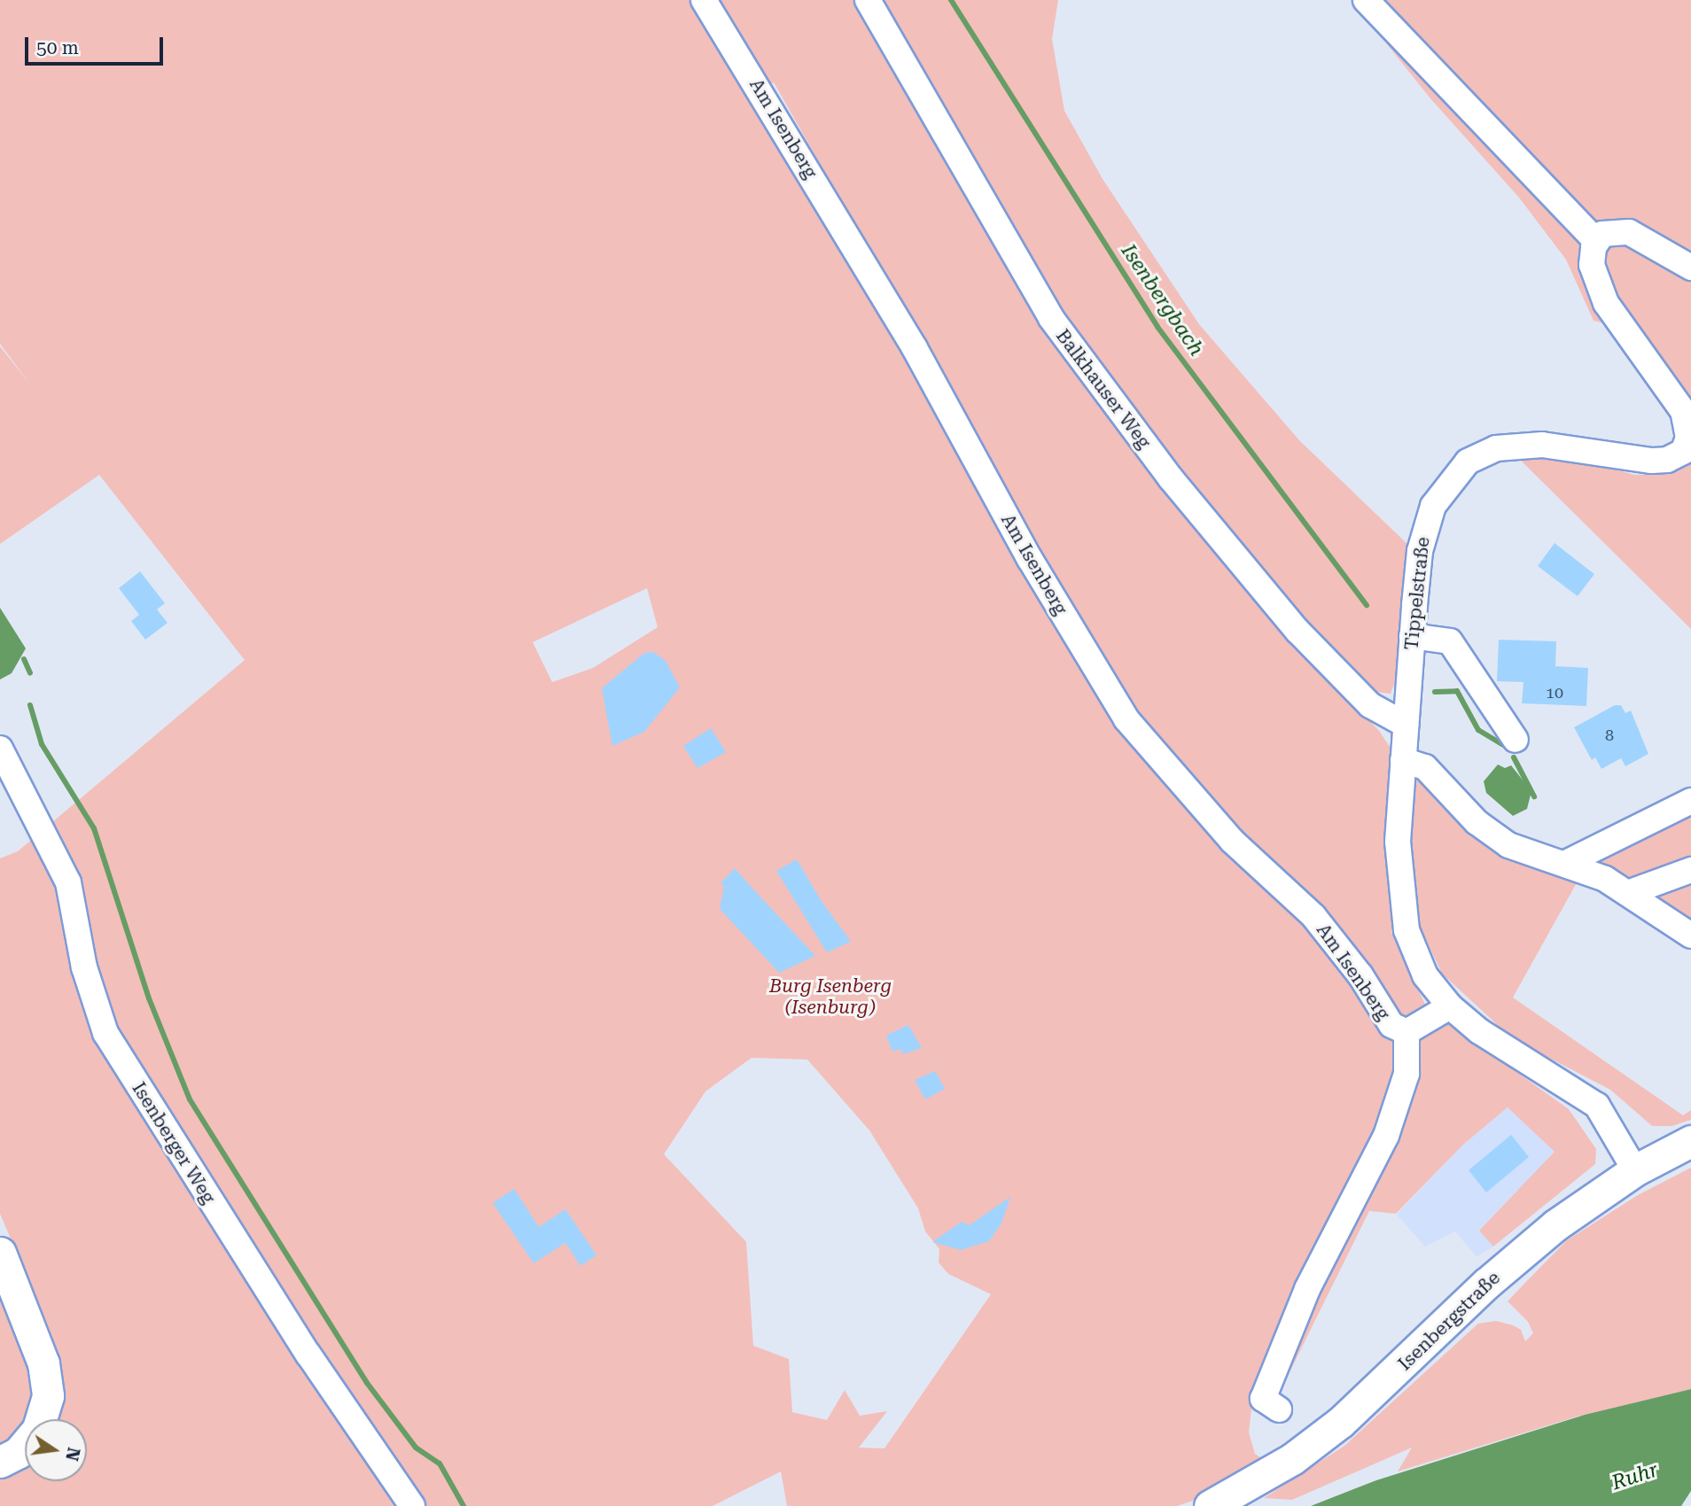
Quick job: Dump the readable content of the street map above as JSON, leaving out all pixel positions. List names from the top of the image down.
{
  "streets": {
    "main road": ["Isenbergstraße"],
    "street": [
      "Am Isenberg",
      "Balkhauser Weg",
      "Tippelstraße",
      "Isenberger Weg"
    ]
  },
  "crossings": [
    ["Am Isenberg", "Tippelstraße"],
    ["Balkhauser Weg", "Tippelstraße"],
    ["Tippelstraße", "Isenbergstraße"]
  ],
  "water": ["Isenbergbach", "Ruhr"],
  "parks": ["Burg Isenberg (Isenburg)"],
  "house_numbers": ["10", "8"],
  "scale_bar": "50 m",
  "north": "right"
}
